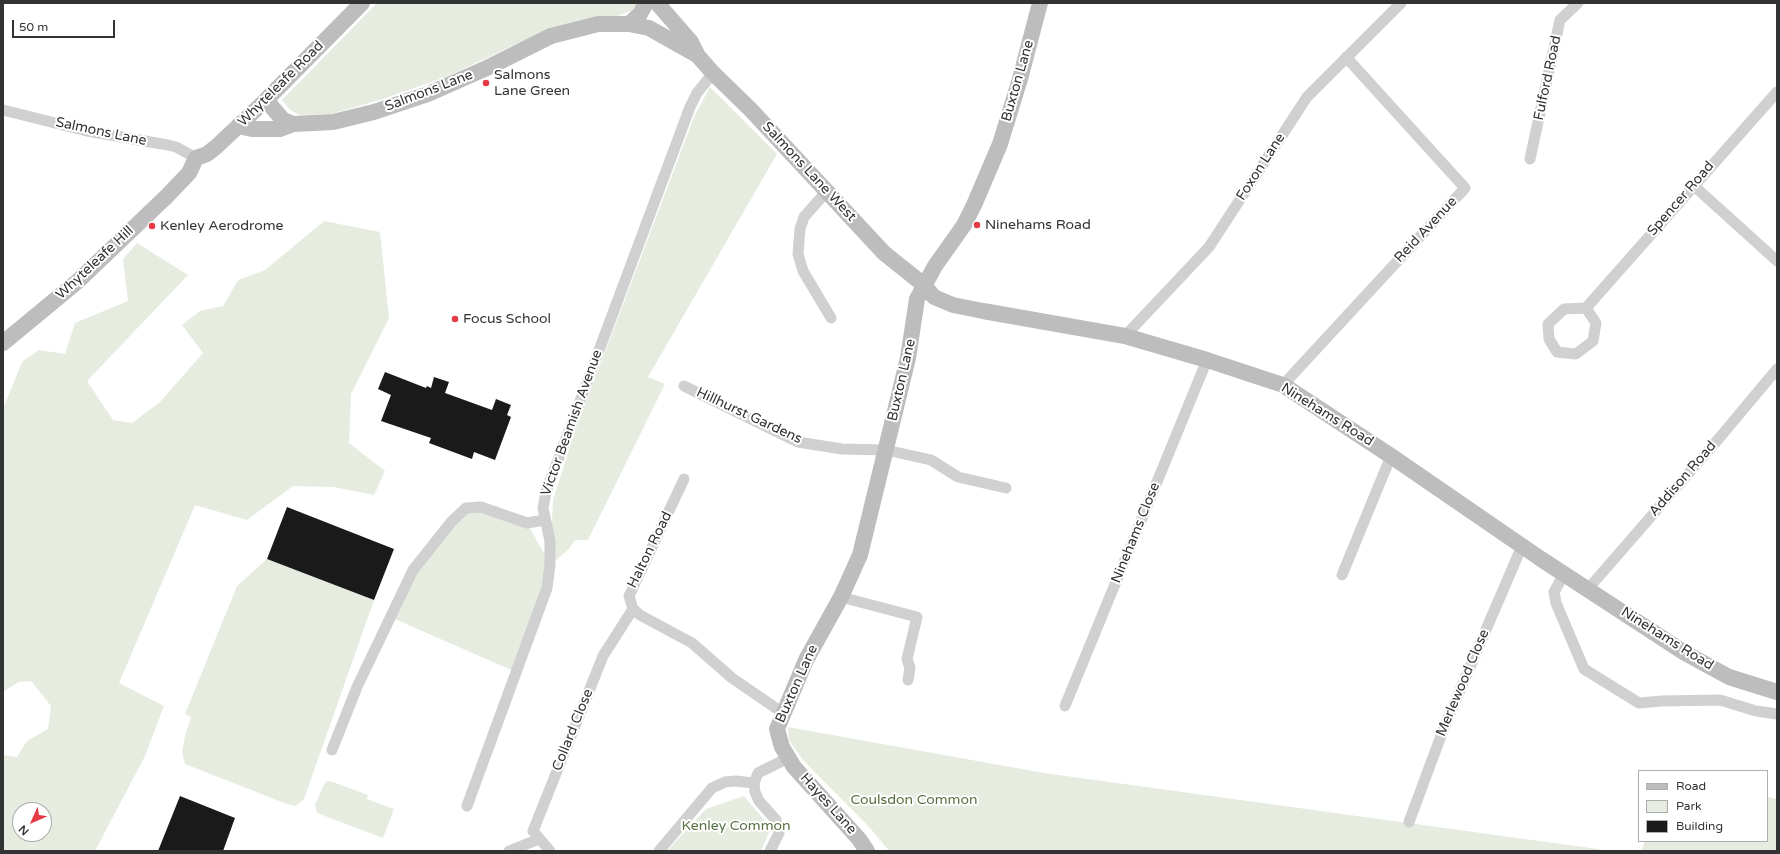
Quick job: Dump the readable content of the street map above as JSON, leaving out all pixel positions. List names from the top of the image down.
{
  "streets": {
    "street": [
      "Fulford Road",
      "Buxton Lane",
      "Whyteleafe Road",
      "Salmons Lane",
      "Foxon Lane",
      "Salmons Lane West",
      "Spencer Road",
      "Reid Avenue",
      "Whyteleafe Hill",
      "Ninehams Road",
      "Hillhurst Gardens",
      "Victor Beamish Avenue",
      "Addison Road",
      "Ninehams Close",
      "Halton Road",
      "Merlewood Close",
      "Collard Close",
      "Hayes Lane"
    ]
  },
  "crossings": [
    ["Buxton Lane", "Salmons Lane West"],
    ["Buxton Lane", "Ninehams Road"],
    ["Buxton Lane", "Hillhurst Gardens"],
    ["Buxton Lane", "Halton Road"],
    ["Buxton Lane", "Hayes Lane"],
    ["Whyteleafe Road", "Salmons Lane"],
    ["Whyteleafe Road", "Whyteleafe Hill"],
    ["Salmons Lane", "Salmons Lane West"],
    ["Salmons Lane", "Whyteleafe Hill"],
    ["Foxon Lane", "Reid Avenue"],
    ["Foxon Lane", "Ninehams Road"],
    ["Salmons Lane West", "Ninehams Road"],
    ["Salmons Lane West", "Victor Beamish Avenue"],
    ["Reid Avenue", "Ninehams Road"],
    ["Ninehams Road", "Addison Road"],
    ["Ninehams Road", "Ninehams Close"],
    ["Ninehams Road", "Merlewood Close"],
    ["Halton Road", "Collard Close"]
  ],
  "parks": ["Coulsdon Common", "Kenley Common"],
  "places": [
    "Salmons Lane Green",
    "Ninehams Road",
    "Kenley Aerodrome",
    "Focus School"
  ],
  "legend": ["Road", "Park", "Building"],
  "scale_bar": "50 m",
  "north": "bottom left"
}
